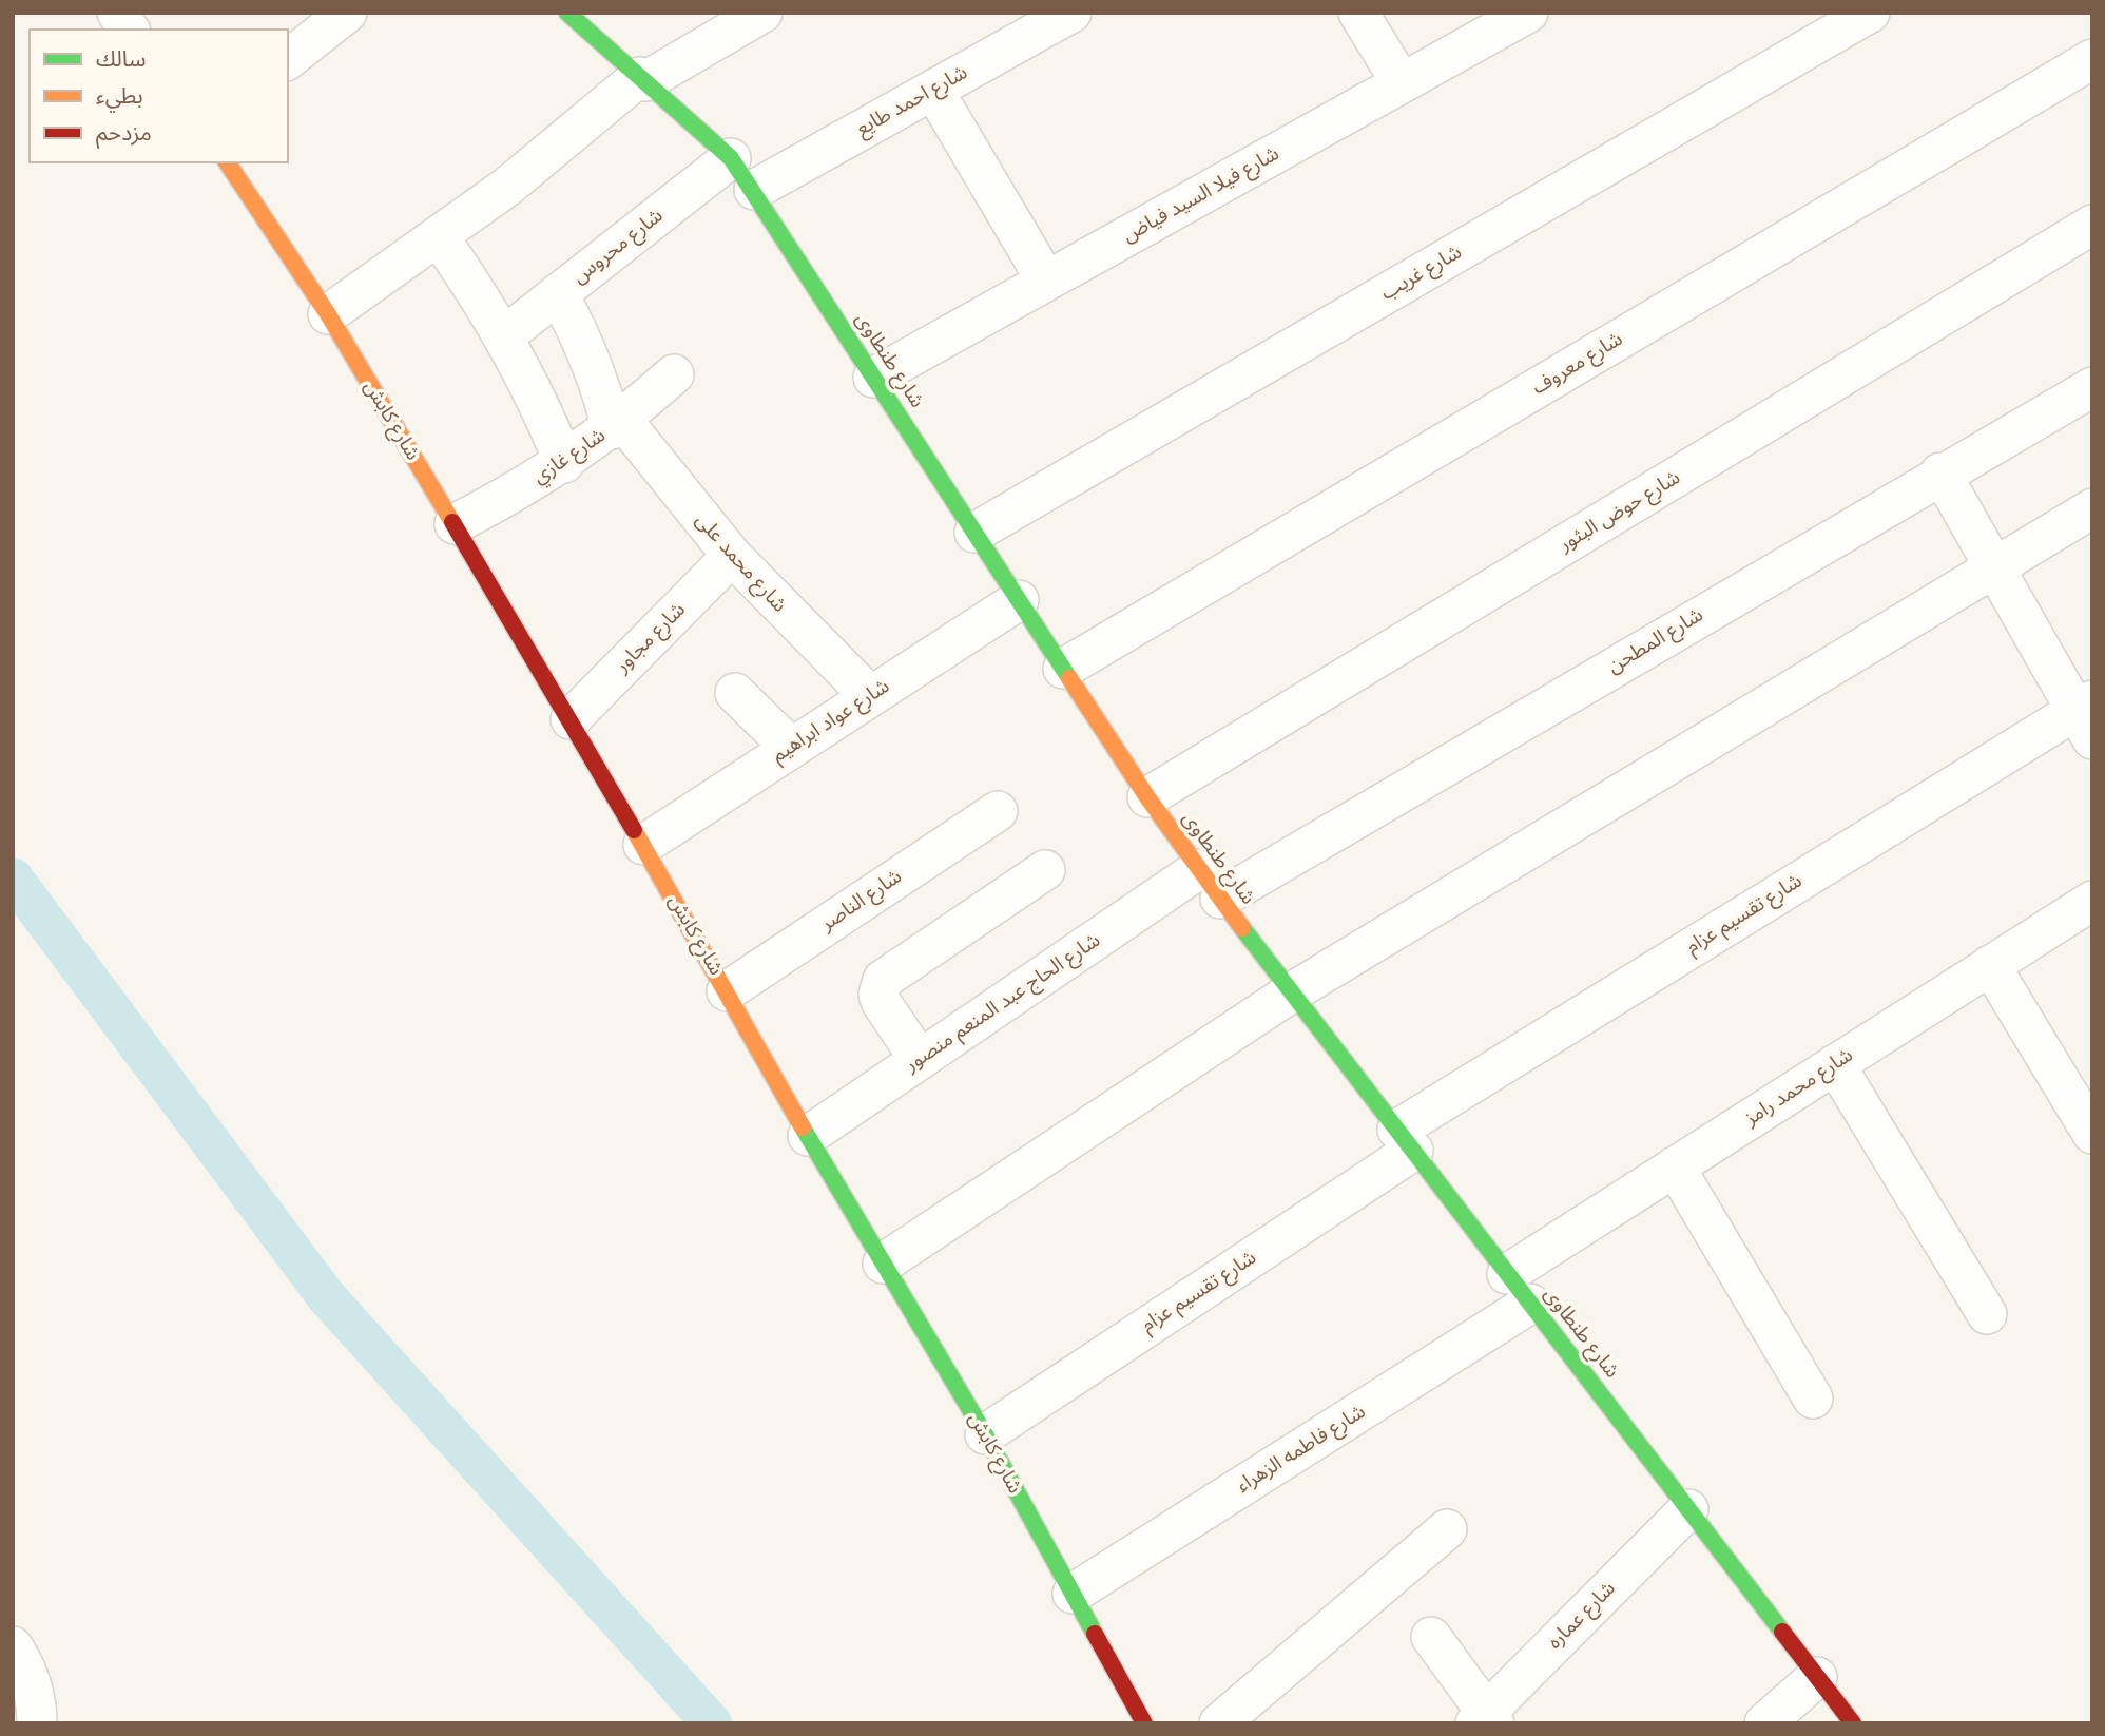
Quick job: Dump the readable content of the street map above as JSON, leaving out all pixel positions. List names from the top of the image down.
{
  "streets": {
    "street": [
      "شارع احمد طايع",
      "شارع فيلا السيد فياض",
      "شارع محروس",
      "شارع غريب",
      "شارع طنطاوى",
      "شارع معروف",
      "شارع كابش",
      "شارع غازي",
      "شارع حوض البثور",
      "شارع محمد على",
      "شارع مجاور",
      "شارع المطحن",
      "شارع عواد ابراهيم",
      "شارع الناصر",
      "شارع تقسيم عزام",
      "شارع الحاج عبد المنعم منصور",
      "شارع محمد رامز",
      "شارع فاطمه الزهراء",
      "شارع عماره"
    ]
  },
  "crossings": [
    ["شارع احمد طايع", "شارع طنطاوى"],
    ["شارع فيلا السيد فياض", "شارع طنطاوى"],
    ["شارع محروس", "شارع طنطاوى"],
    ["شارع غريب", "شارع طنطاوى"],
    ["شارع طنطاوى", "شارع معروف"],
    ["شارع طنطاوى", "شارع حوض البثور"],
    ["شارع طنطاوى", "شارع المطحن"],
    ["شارع طنطاوى", "شارع عواد ابراهيم"],
    ["شارع طنطاوى", "شارع تقسيم عزام"],
    ["شارع طنطاوى", "شارع الحاج عبد المنعم منصور"],
    ["شارع طنطاوى", "شارع محمد رامز"],
    ["شارع طنطاوى", "شارع فاطمه الزهراء"],
    ["شارع طنطاوى", "شارع عماره"],
    ["شارع كابش", "شارع غازي"],
    ["شارع كابش", "شارع مجاور"],
    ["شارع كابش", "شارع عواد ابراهيم"],
    ["شارع كابش", "شارع الناصر"],
    ["شارع كابش", "شارع تقسيم عزام"],
    ["شارع كابش", "شارع الحاج عبد المنعم منصور"],
    ["شارع كابش", "شارع فاطمه الزهراء"],
    ["شارع غازي", "شارع محمد على"],
    ["شارع محمد على", "شارع مجاور"],
    ["شارع محمد على", "شارع عواد ابراهيم"],
    ["شارع المطحن", "شارع الحاج عبد المنعم منصور"],
    ["شارع محمد رامز", "شارع فاطمه الزهراء"]
  ],
  "legend": ["سالك", "بطيء", "مزدحم"]
}
